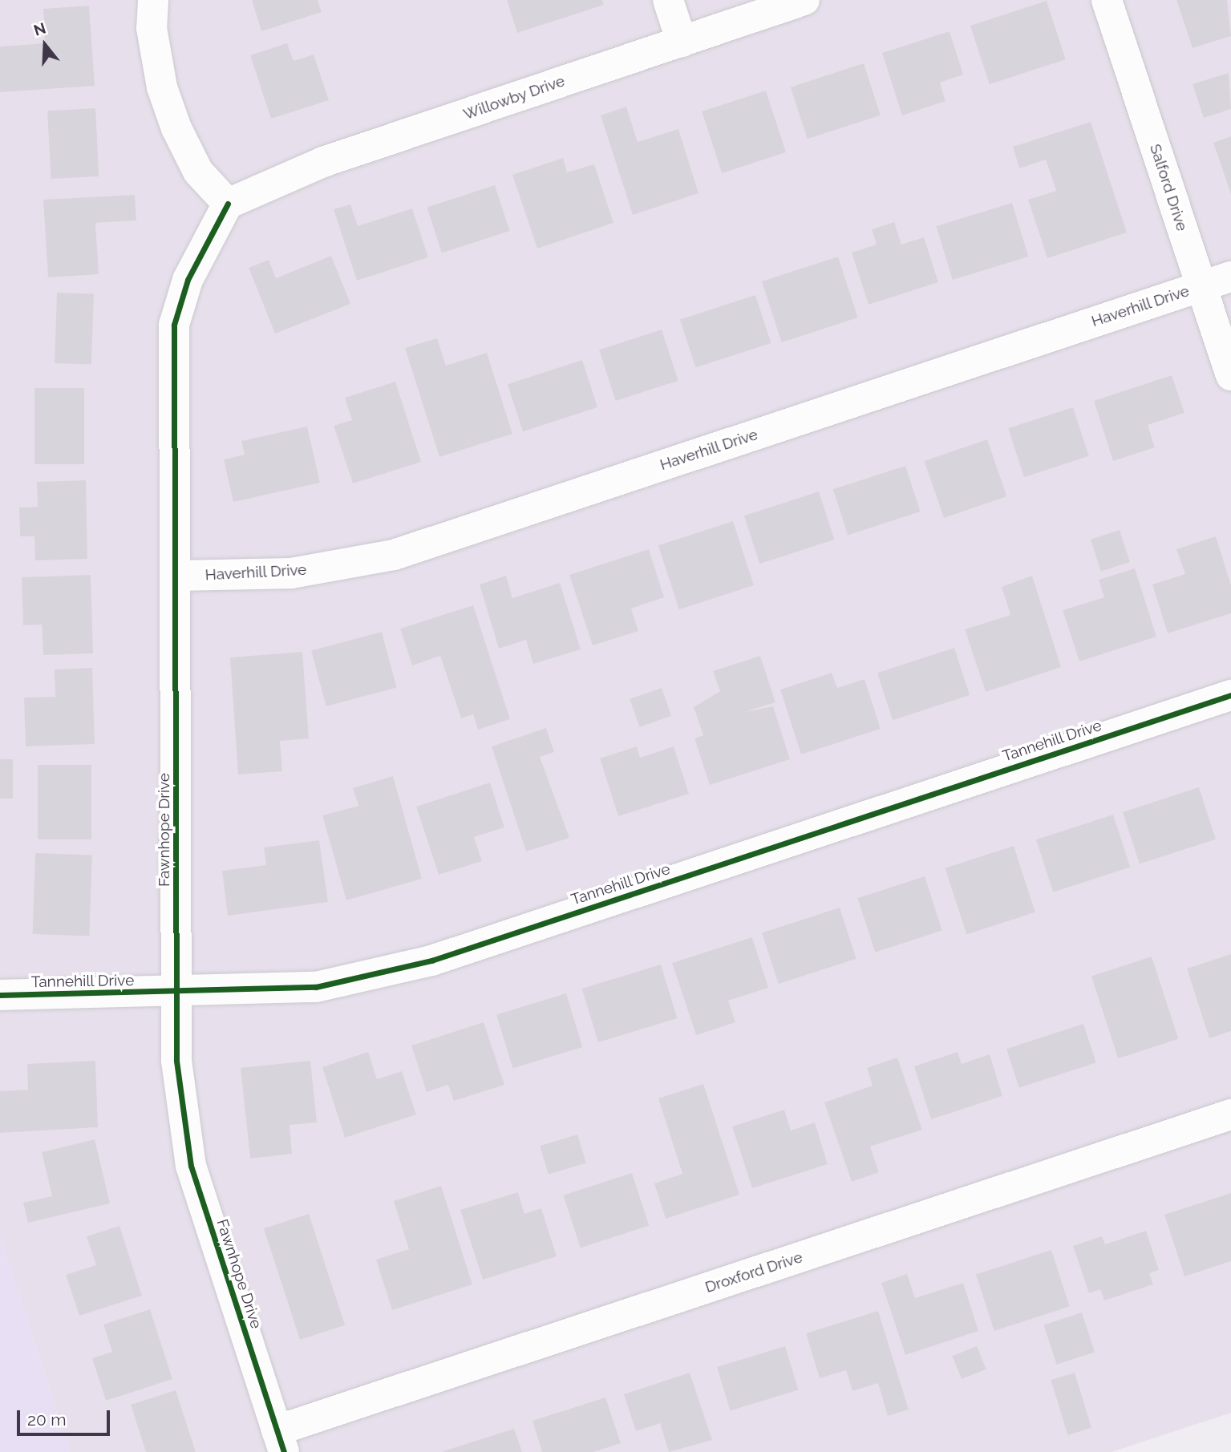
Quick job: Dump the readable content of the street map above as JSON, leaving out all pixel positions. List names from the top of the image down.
{
  "streets": {
    "street": [
      "Willowby Drive",
      "Salford Drive",
      "Haverhill Drive",
      "Tannehill Drive",
      "Fawnhope Drive",
      "Droxford Drive"
    ]
  },
  "crossings": [
    ["Willowby Drive", "Fawnhope Drive"],
    ["Salford Drive", "Haverhill Drive"],
    ["Haverhill Drive", "Fawnhope Drive"],
    ["Tannehill Drive", "Fawnhope Drive"],
    ["Fawnhope Drive", "Droxford Drive"]
  ],
  "scale_bar": "20 m",
  "north": "top"
}
